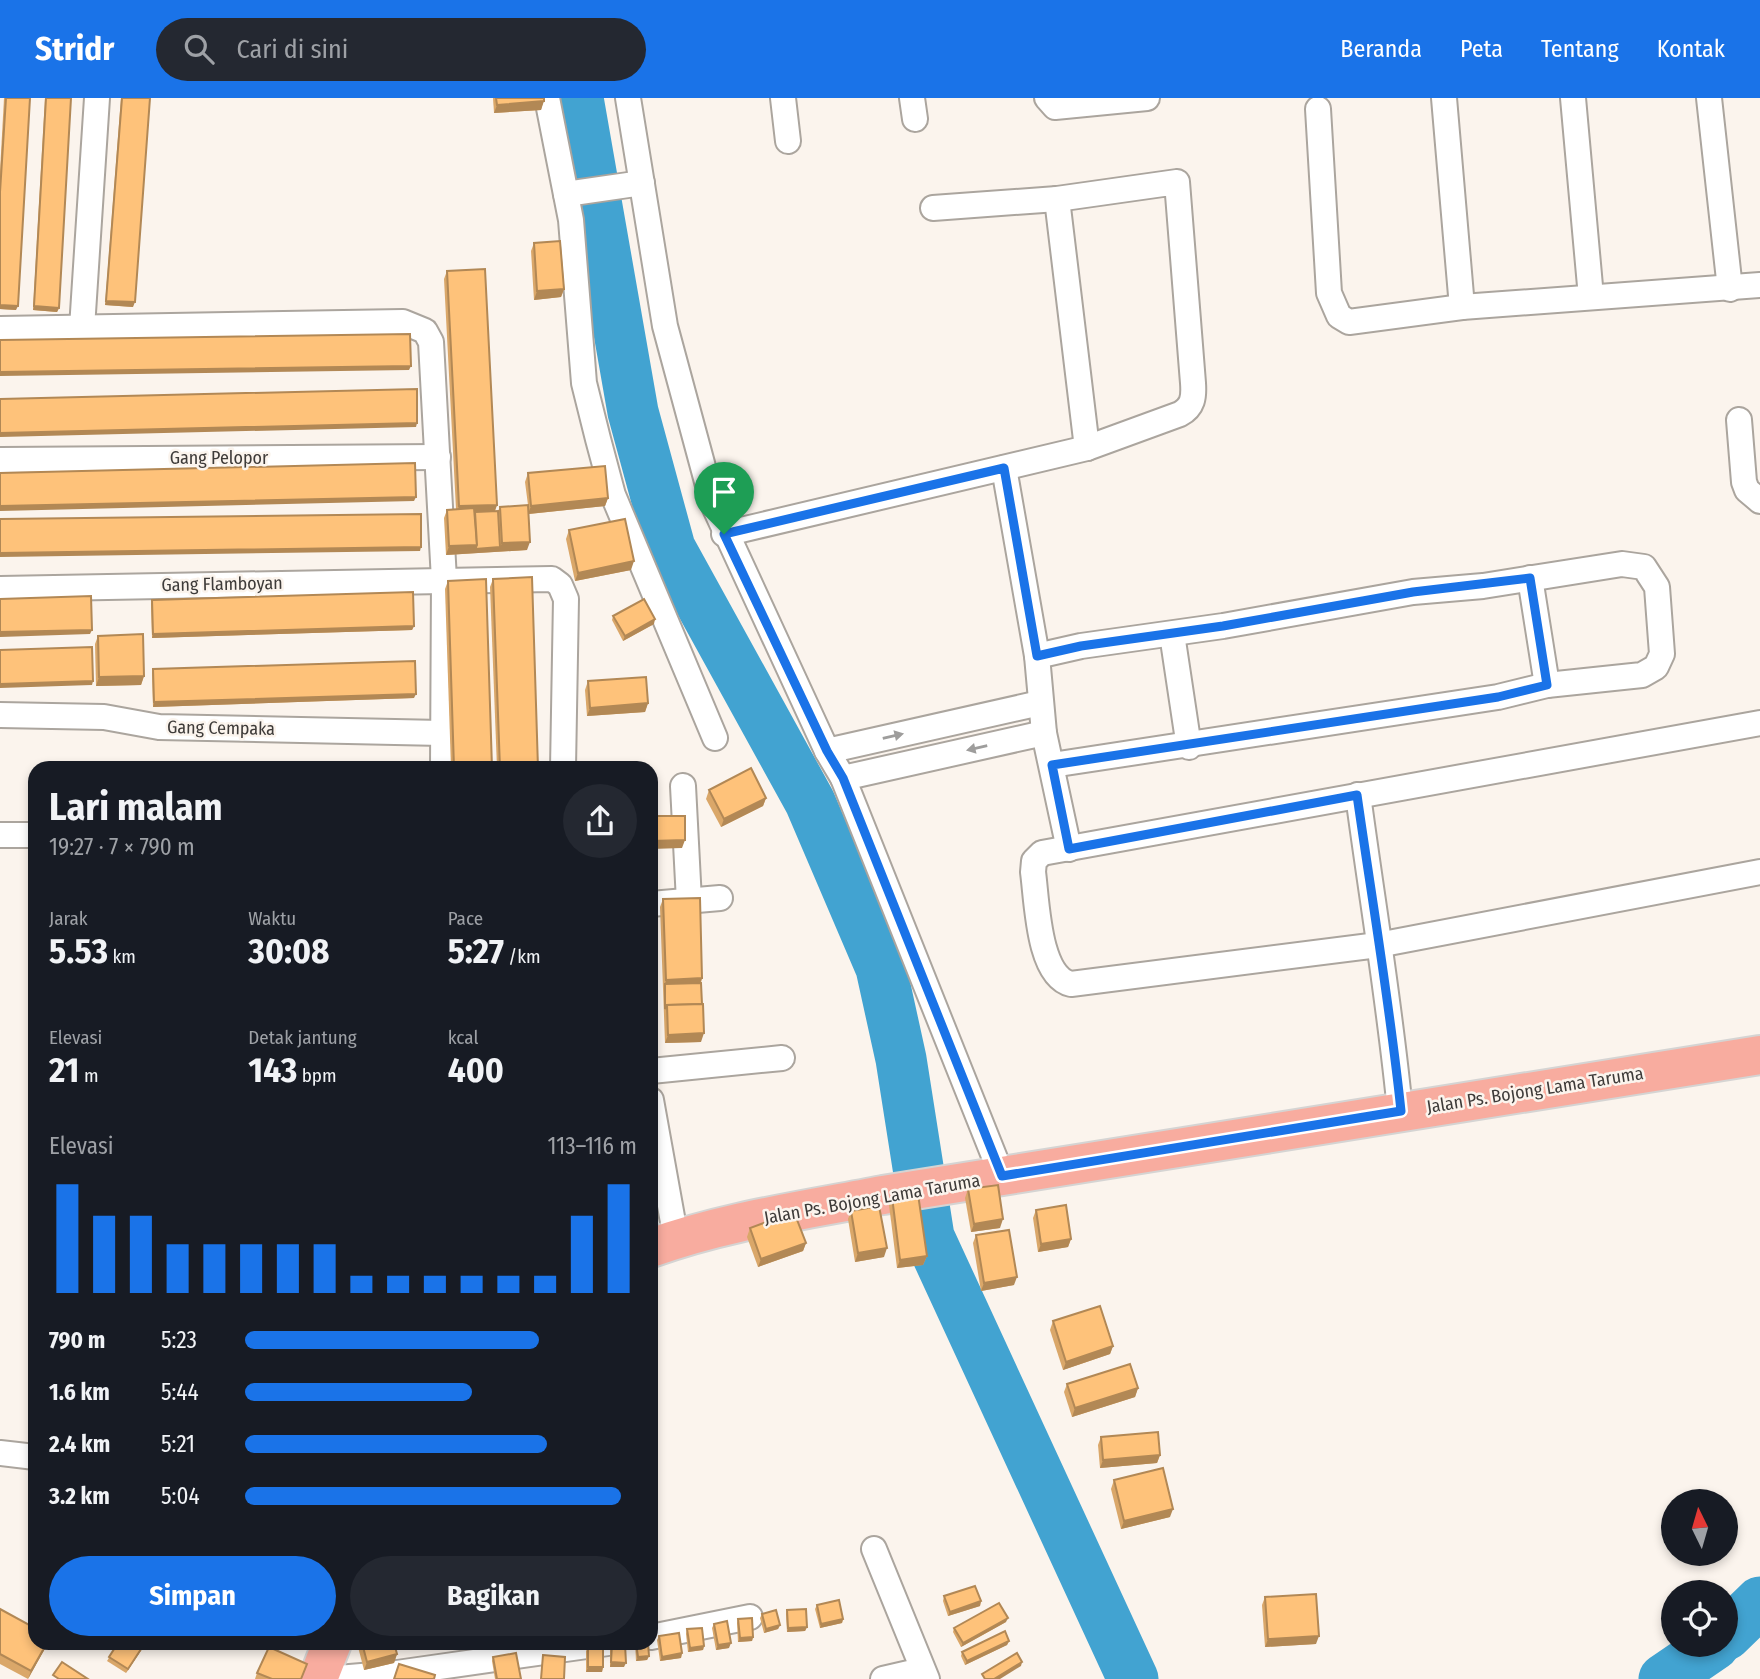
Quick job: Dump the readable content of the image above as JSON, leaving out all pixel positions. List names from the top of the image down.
{
  "streets": {
    "main road": ["Jalan Ps. Bojong Lama Taruma"],
    "street": ["Gang Pelopor", "Gang Flamboyan", "Gang Cempaka"]
  },
  "north": "top",
  "page": {
    "header": "Stridr",
    "search": "Cari di sini",
    "nav": [
      "Beranda",
      "Peta",
      "Tentang",
      "Kontak"
    ],
    "heading": ["Lari malam", "19:27 · 7 × 790 m"],
    "stats": [
      ["Jarak", "5.53 km"],
      ["Waktu", "30:08"],
      ["Pace", "5:27 /km"],
      ["Elevasi", "21 m"],
      ["Detak jantung", "143 bpm"],
      ["kcal", "400"]
    ],
    "chart": ["Elevasi", "113–116 m"],
    "list": [
      {
        "name": "790 m",
        "note": "5:23"
      },
      {
        "name": "1.6 km",
        "note": "5:44"
      },
      {
        "name": "2.4 km",
        "note": "5:21"
      },
      {
        "name": "3.2 km",
        "note": "5:04"
      }
    ],
    "buttons": ["Simpan", "Bagikan"]
  }
}
